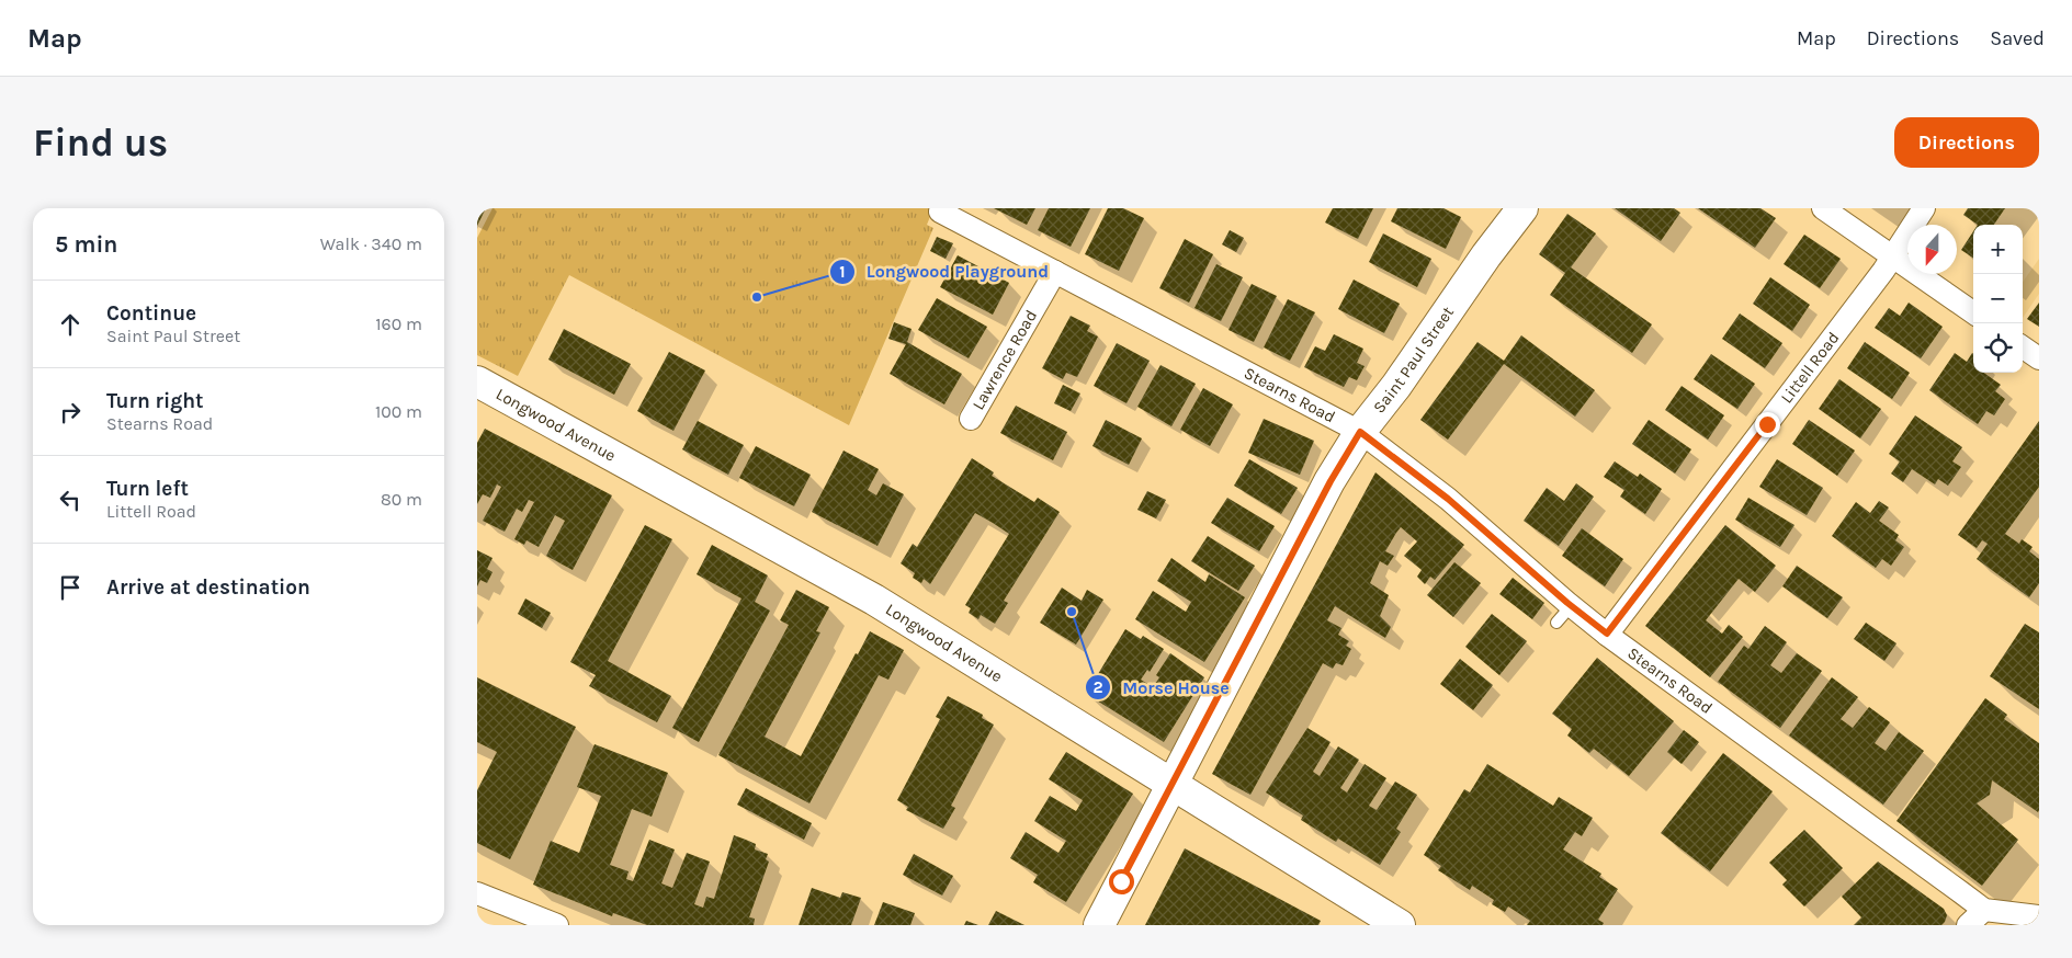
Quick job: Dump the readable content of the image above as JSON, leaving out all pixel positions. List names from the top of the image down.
{
  "streets": {
    "main road": ["Saint Paul Street", "Longwood Avenue"],
    "street": ["Lawrence Road", "Littell Road", "Stearns Road"]
  },
  "crossings": [
    ["Lawrence Road", "Stearns Road"],
    ["Saint Paul Street", "Stearns Road"],
    ["Saint Paul Street", "Longwood Avenue"],
    ["Littell Road", "Stearns Road"]
  ],
  "places": ["Longwood Playground", "Morse House"],
  "north": "bottom",
  "page": {
    "header": "Map",
    "nav": ["Map", "Directions", "Saved"],
    "buttons": "Directions",
    "title": "Find us",
    "heading": ["5 min", "Walk · 340 m"],
    "map_buttons": ["+", "−"],
    "list": [
      ["Continue", "Saint Paul Street", "160 m"],
      ["Turn right", "Stearns Road", "100 m"],
      ["Turn left", "Littell Road", "80 m"],
      "Arrive at destination"
    ]
  }
}
